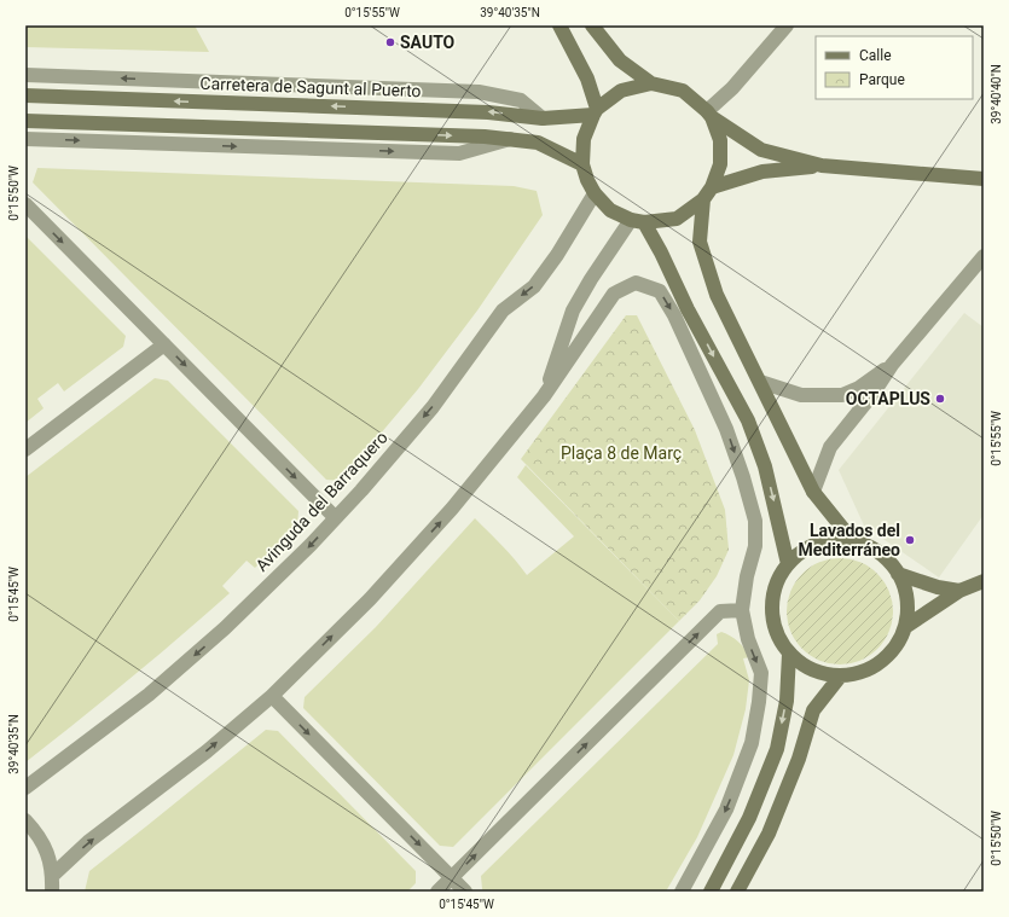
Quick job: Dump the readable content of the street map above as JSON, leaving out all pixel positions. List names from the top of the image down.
{
  "streets": {
    "street": ["Carretera de Sagunt al Puerto", "Avinguda del Barraquero"]
  },
  "crossings": [
    ["Carretera de Sagunt al Puerto", "Avinguda del Barraquero"]
  ],
  "parks": ["Plaça 8 de Març"],
  "places": ["SAUTO", "OCTAPLUS", "Lavados del Mediterráneo"],
  "legend": ["Calle", "Parque"],
  "coordinates": [
    "0°15'55\"W",
    "39°40'35\"N",
    "39°40'40\"N",
    "0°15'50\"W",
    "0°15'45\"W"
  ]
}
